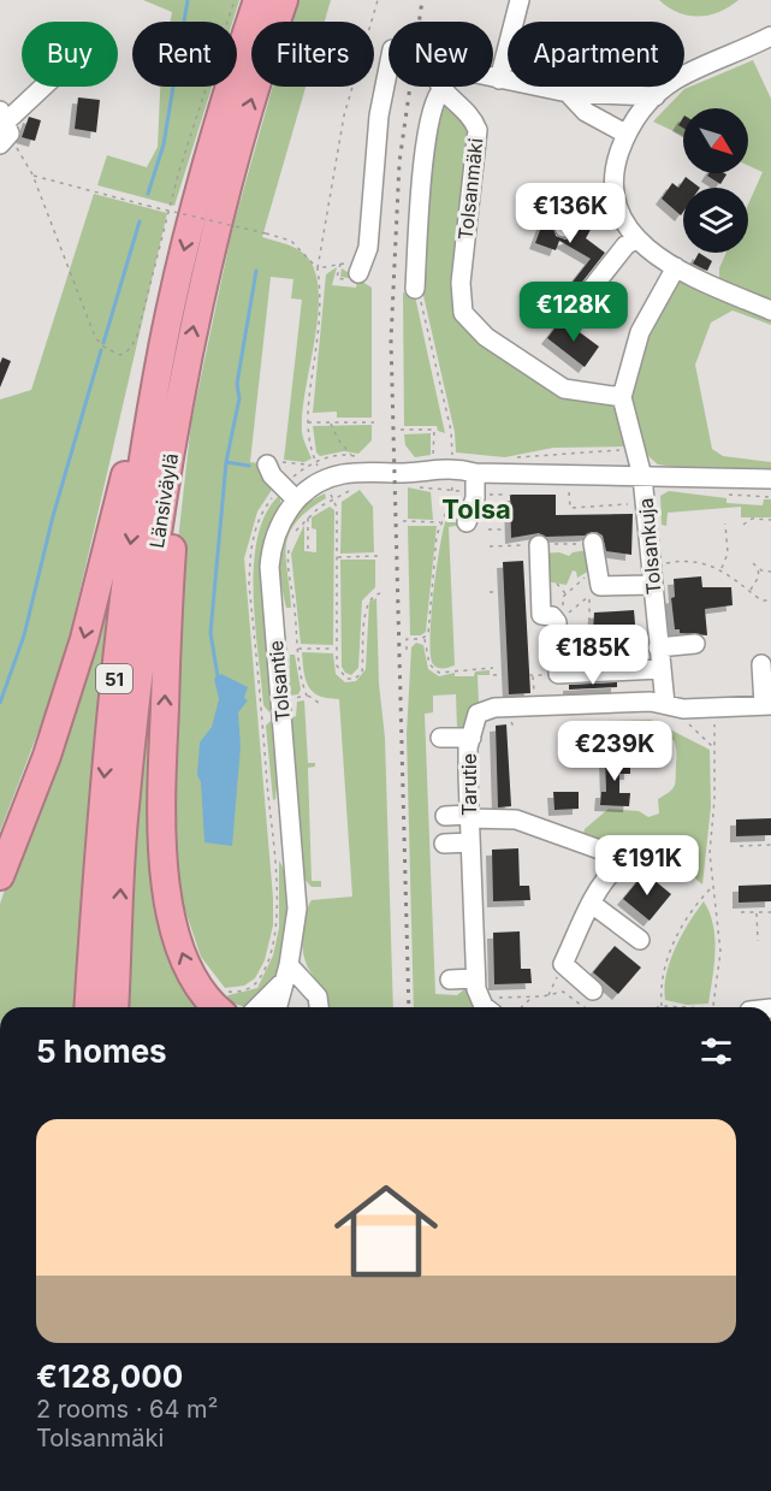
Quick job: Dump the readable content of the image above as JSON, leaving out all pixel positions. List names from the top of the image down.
{
  "streets": {
    "highway": ["Länsiväylä", "51"],
    "street": [
      "Tolsanmäki",
      "Tolsankuja",
      "Tolsantie",
      "Tarutie"
    ]
  },
  "crossings": [
    ["Tolsanmäki", "Tolsankuja"],
    ["Tolsankuja", "Tolsantie"],
    ["Tolsankuja", "Tarutie"]
  ],
  "districts": ["Tolsa"],
  "north": "bottom right",
  "page": {
    "chip": [
      "Buy",
      "Rent",
      "Filters",
      "New",
      "Apartment"
    ],
    "price": [
      "€136K",
      "€128K",
      "€185K",
      "€239K",
      "€191K"
    ],
    "heading": "5 homes",
    "list": [
      {
        "name": "€128,000",
        "note": "2 rooms · 64 m² · Tolsanmäki"
      }
    ]
  }
}
